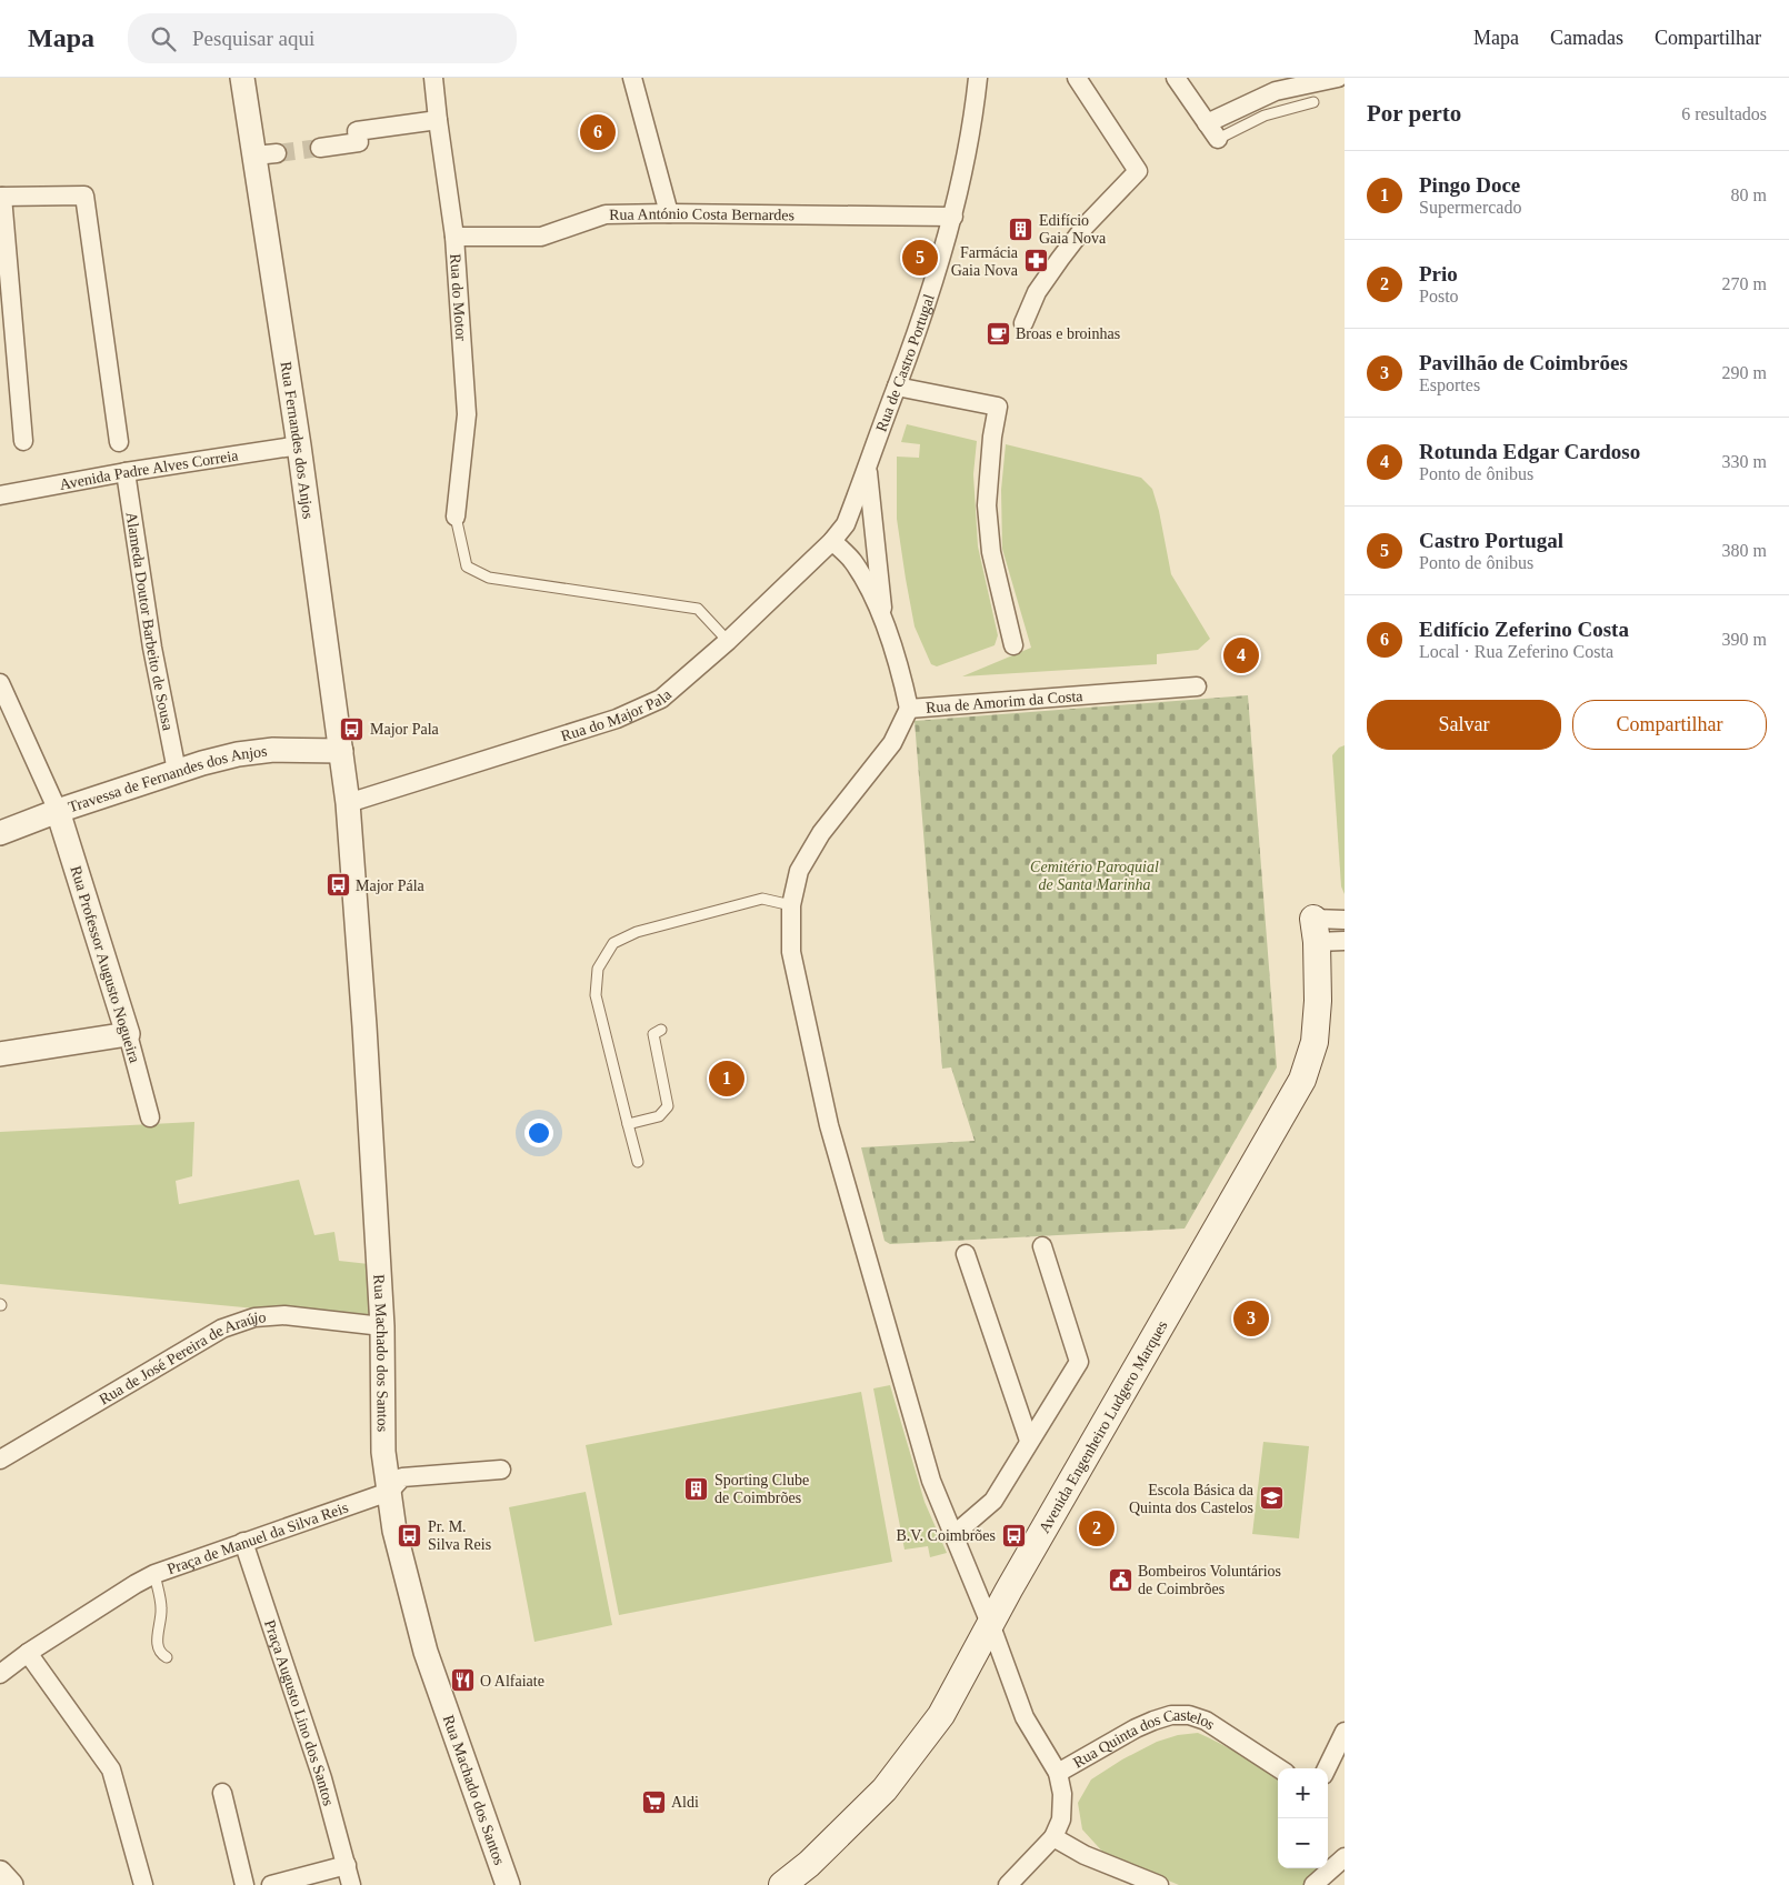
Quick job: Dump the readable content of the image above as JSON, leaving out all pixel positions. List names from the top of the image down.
{
  "streets": {
    "main road": ["Avenida Engenheiro Ludgero Marques"],
    "street": [
      "Rua António Costa Bernardes",
      "Rua do Motor",
      "Rua de Castro Portugal",
      "Rua Fernandes dos Anjos",
      "Avenida Padre Alves Correia",
      "Alameda Doutor Barbeito de Sousa",
      "Rua de Amorim da Costa",
      "Rua do Major Pala",
      "Travessa de Fernandes dos Anjos",
      "Rua Professor Augusto Nogueira",
      "Rua Machado dos Santos",
      "Rua de José Pereira de Araújo",
      "Praça de Manuel da Silva Reis",
      "Praça Augusto Lino dos Santos",
      "Rua Quinta dos Castelos"
    ]
  },
  "crossings": [
    ["Rua António Costa Bernardes", "Rua do Motor"],
    ["Rua António Costa Bernardes", "Rua de Castro Portugal"],
    ["Rua de Castro Portugal", "Rua de Amorim da Costa"],
    ["Rua de Castro Portugal", "Rua do Major Pala"],
    ["Rua Fernandes dos Anjos", "Avenida Padre Alves Correia"],
    ["Rua Fernandes dos Anjos", "Rua do Major Pala"],
    ["Rua Fernandes dos Anjos", "Travessa de Fernandes dos Anjos"],
    ["Rua Fernandes dos Anjos", "Rua Machado dos Santos"],
    ["Avenida Padre Alves Correia", "Alameda Doutor Barbeito de Sousa"],
    ["Alameda Doutor Barbeito de Sousa", "Travessa de Fernandes dos Anjos"],
    ["Rua de Amorim da Costa", "Rua do Major Pala"],
    ["Rua do Major Pala", "Rua Machado dos Santos"],
    ["Travessa de Fernandes dos Anjos", "Rua Professor Augusto Nogueira"],
    ["Rua Machado dos Santos", "Rua de José Pereira de Araújo"],
    ["Rua Machado dos Santos", "Praça de Manuel da Silva Reis"],
    ["Praça de Manuel da Silva Reis", "Praça Augusto Lino dos Santos"]
  ],
  "parks": ["Cemitério Paroquial de Santa Marinha"],
  "places": {
    "building": ["Edifício Gaia Nova", "Sporting Clube de Coimbrões"],
    "pharmacy": ["Farmácia Gaia Nova"],
    "cafe": ["Broas e broinhas"],
    "bus stop": [
      "Major Pala",
      "Major Pála",
      "Pr. M. Silva Reis",
      "B.V. Coimbrões"
    ],
    "school or university": ["Escola Básica da Quinta dos Castelos"],
    "public building": ["Bombeiros Voluntários de Coimbrões"],
    "restaurant": ["O Alfaiate"],
    "supermarket": ["Aldi"]
  },
  "page": {
    "header": "Mapa",
    "search": "Pesquisar aqui",
    "nav": ["Mapa", "Camadas", "Compartilhar"],
    "heading": ["Por perto", "6 resultados"],
    "pins": [
      "6",
      "5",
      "4",
      "1",
      "3",
      "2"
    ],
    "list": [
      {
        "mark": "1",
        "name": "Pingo Doce",
        "note": "Supermercado",
        "value": "80 m"
      },
      {
        "mark": "2",
        "name": "Prio",
        "note": "Posto",
        "value": "270 m"
      },
      {
        "mark": "3",
        "name": "Pavilhão de Coimbrões",
        "note": "Esportes",
        "value": "290 m"
      },
      {
        "mark": "4",
        "name": "Rotunda Edgar Cardoso",
        "note": "Ponto de ônibus",
        "value": "330 m"
      },
      {
        "mark": "5",
        "name": "Castro Portugal",
        "note": "Ponto de ônibus",
        "value": "380 m"
      },
      {
        "mark": "6",
        "name": "Edifício Zeferino Costa",
        "note": "Local · Rua Zeferino Costa",
        "value": "390 m"
      }
    ],
    "buttons": ["Salvar", "Compartilhar"],
    "map_buttons": ["+", "−"]
  }
}
